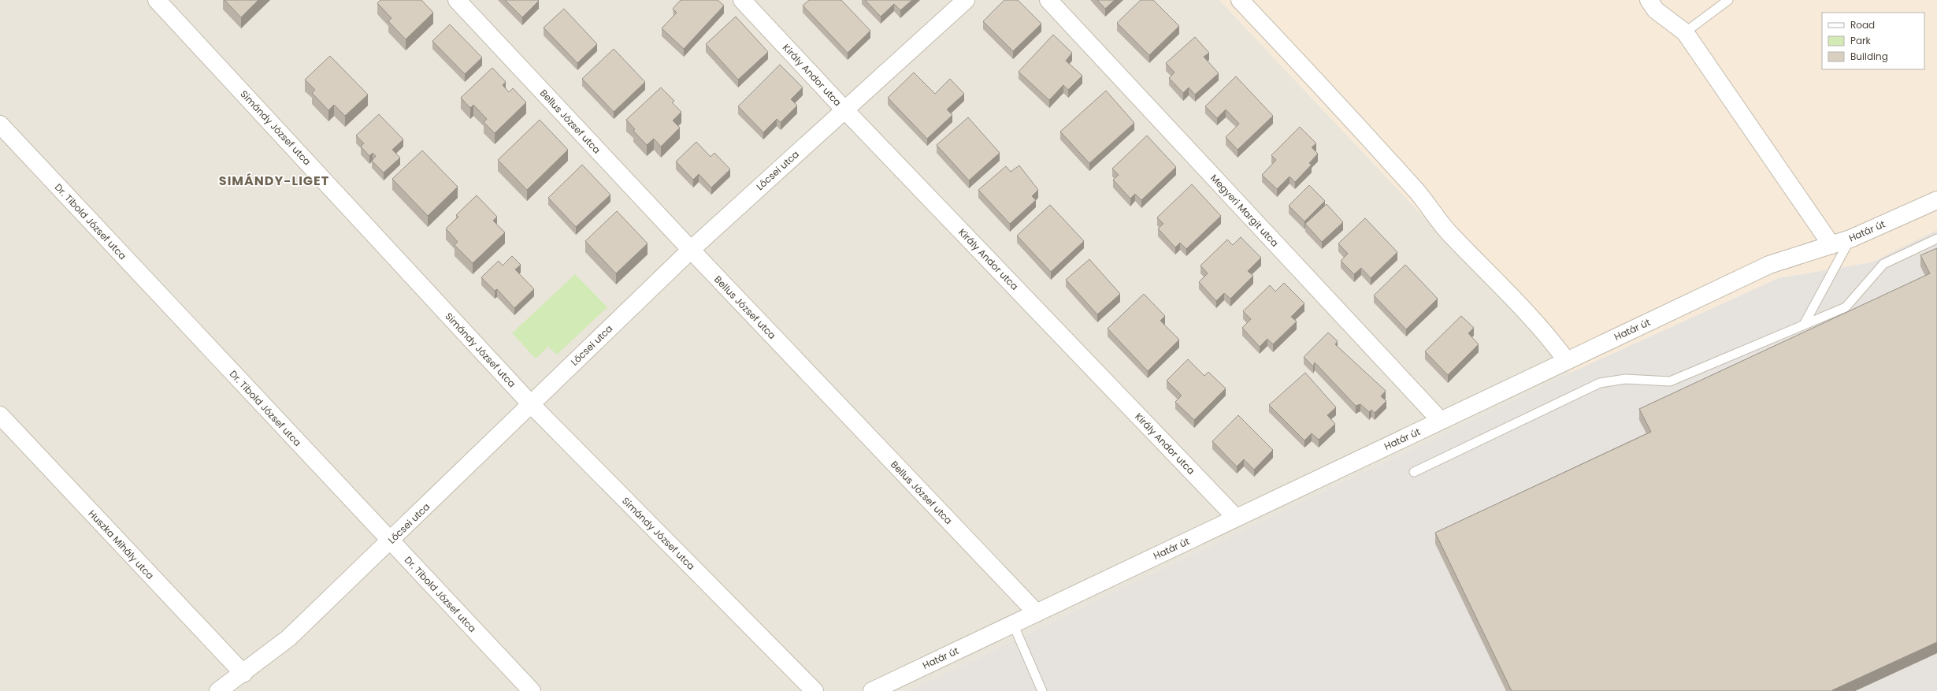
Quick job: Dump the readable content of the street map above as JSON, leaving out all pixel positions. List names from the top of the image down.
{
  "streets": {
    "street": [
      "Király Andor utca",
      "Bellus József utca",
      "Simándy József utca",
      "Lőcsei utca",
      "Megyeri Margit utca",
      "Dr. Tibold József utca",
      "Határ út",
      "Huszka Mihály utca"
    ]
  },
  "crossings": [
    ["Király Andor utca", "Lőcsei utca"],
    ["Király Andor utca", "Határ út"],
    ["Bellus József utca", "Lőcsei utca"],
    ["Bellus József utca", "Határ út"],
    ["Simándy József utca", "Lőcsei utca"],
    ["Lőcsei utca", "Dr. Tibold József utca"],
    ["Lőcsei utca", "Huszka Mihály utca"],
    ["Megyeri Margit utca", "Határ út"]
  ],
  "districts": ["SIMÁNDY-LIGET"],
  "legend": ["Road", "Park", "Building"]
}
